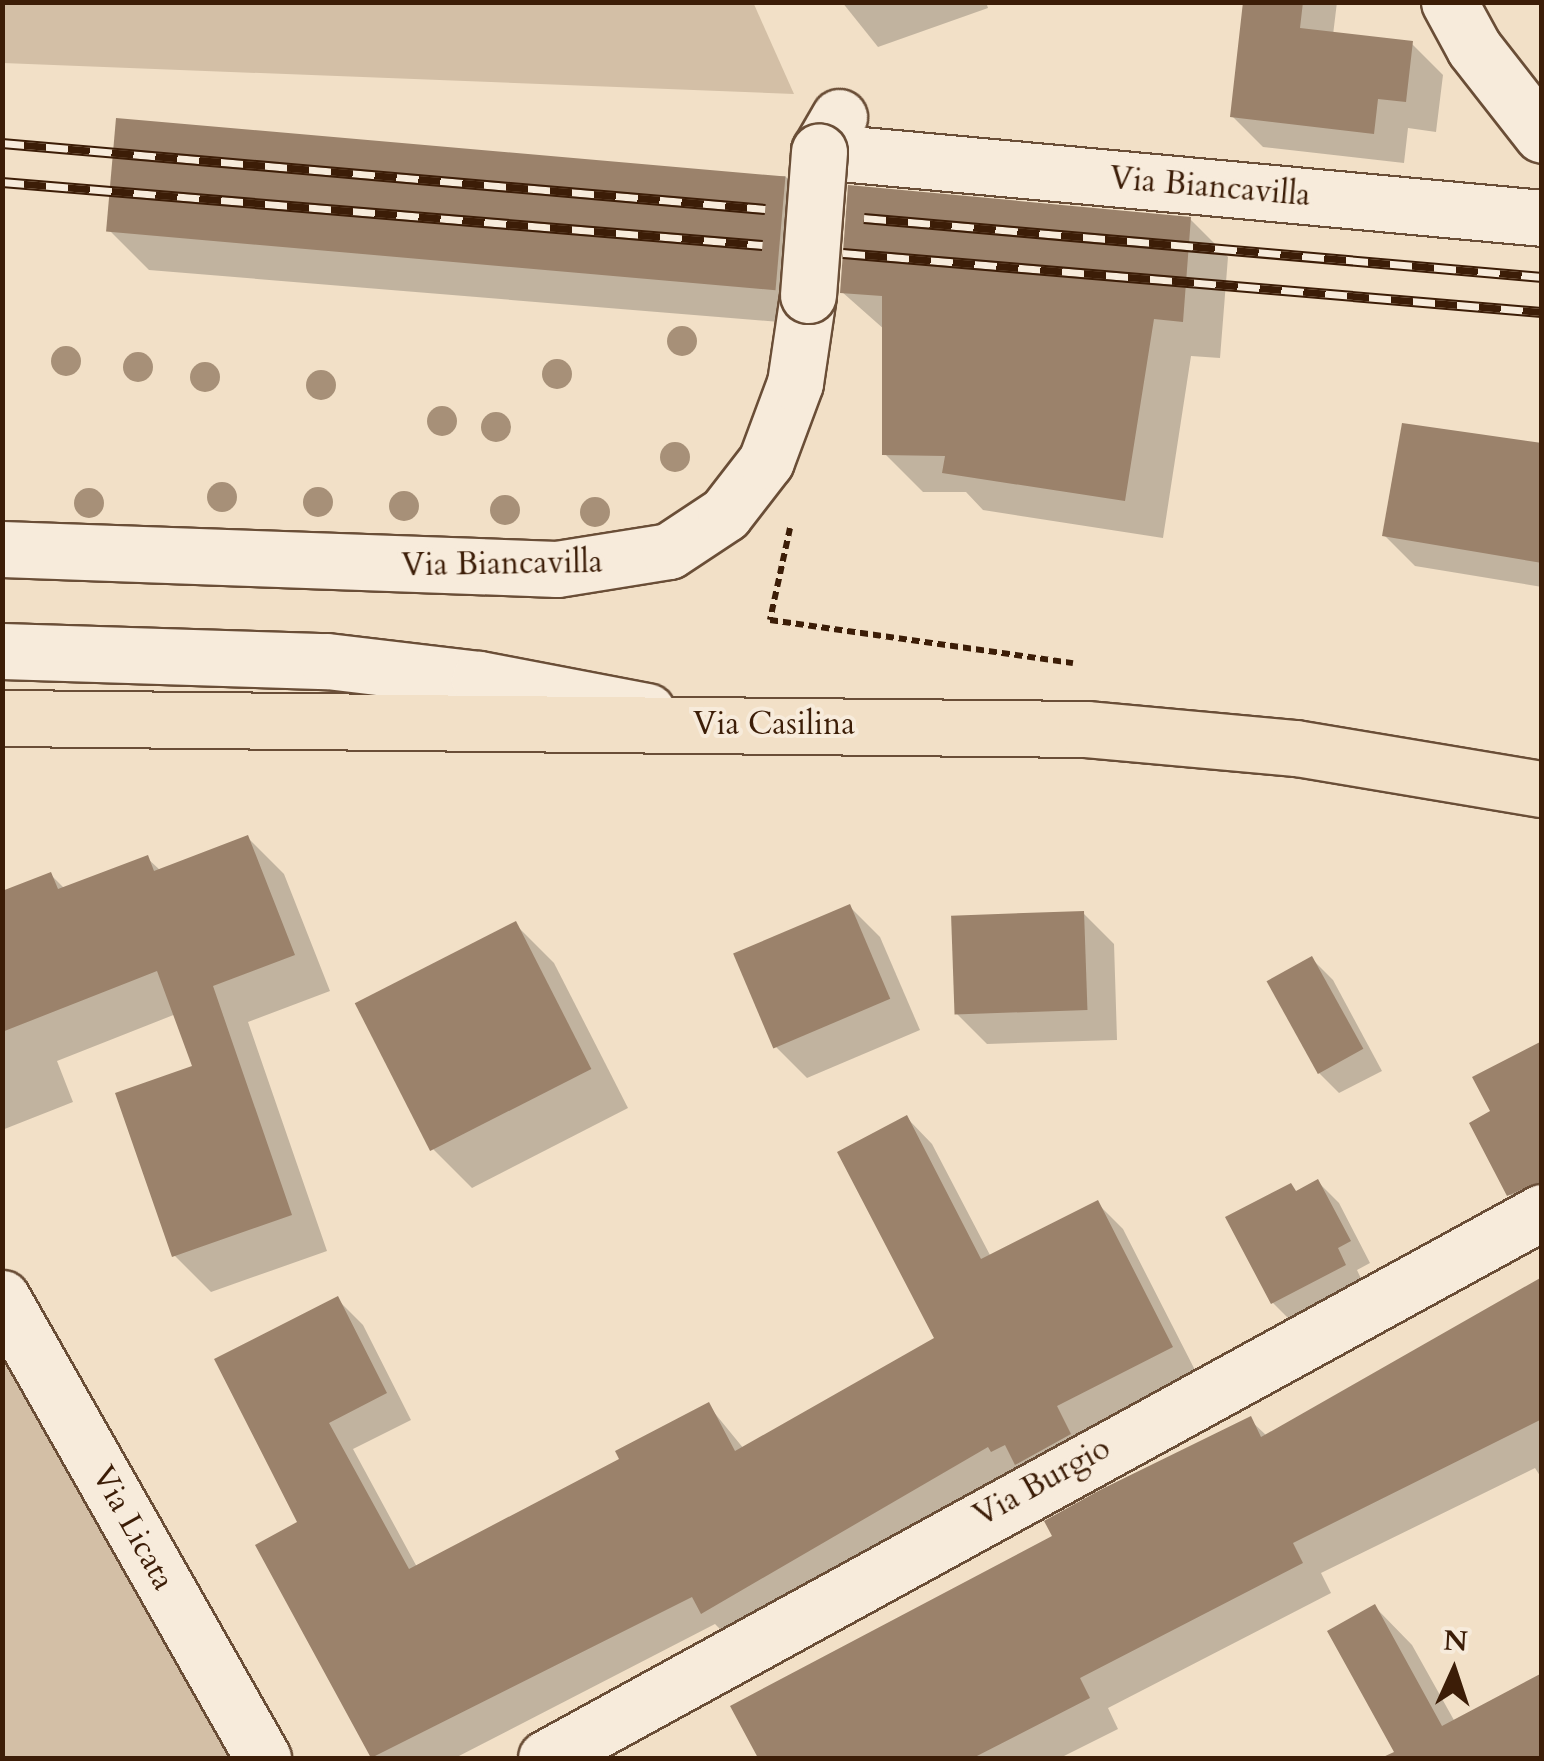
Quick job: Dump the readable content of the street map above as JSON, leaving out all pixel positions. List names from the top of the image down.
{
  "streets": {
    "main road": ["Via Casilina"],
    "street": ["Via Biancavilla", "Via Burgio", "Via Licata"]
  },
  "north": "top"
}
